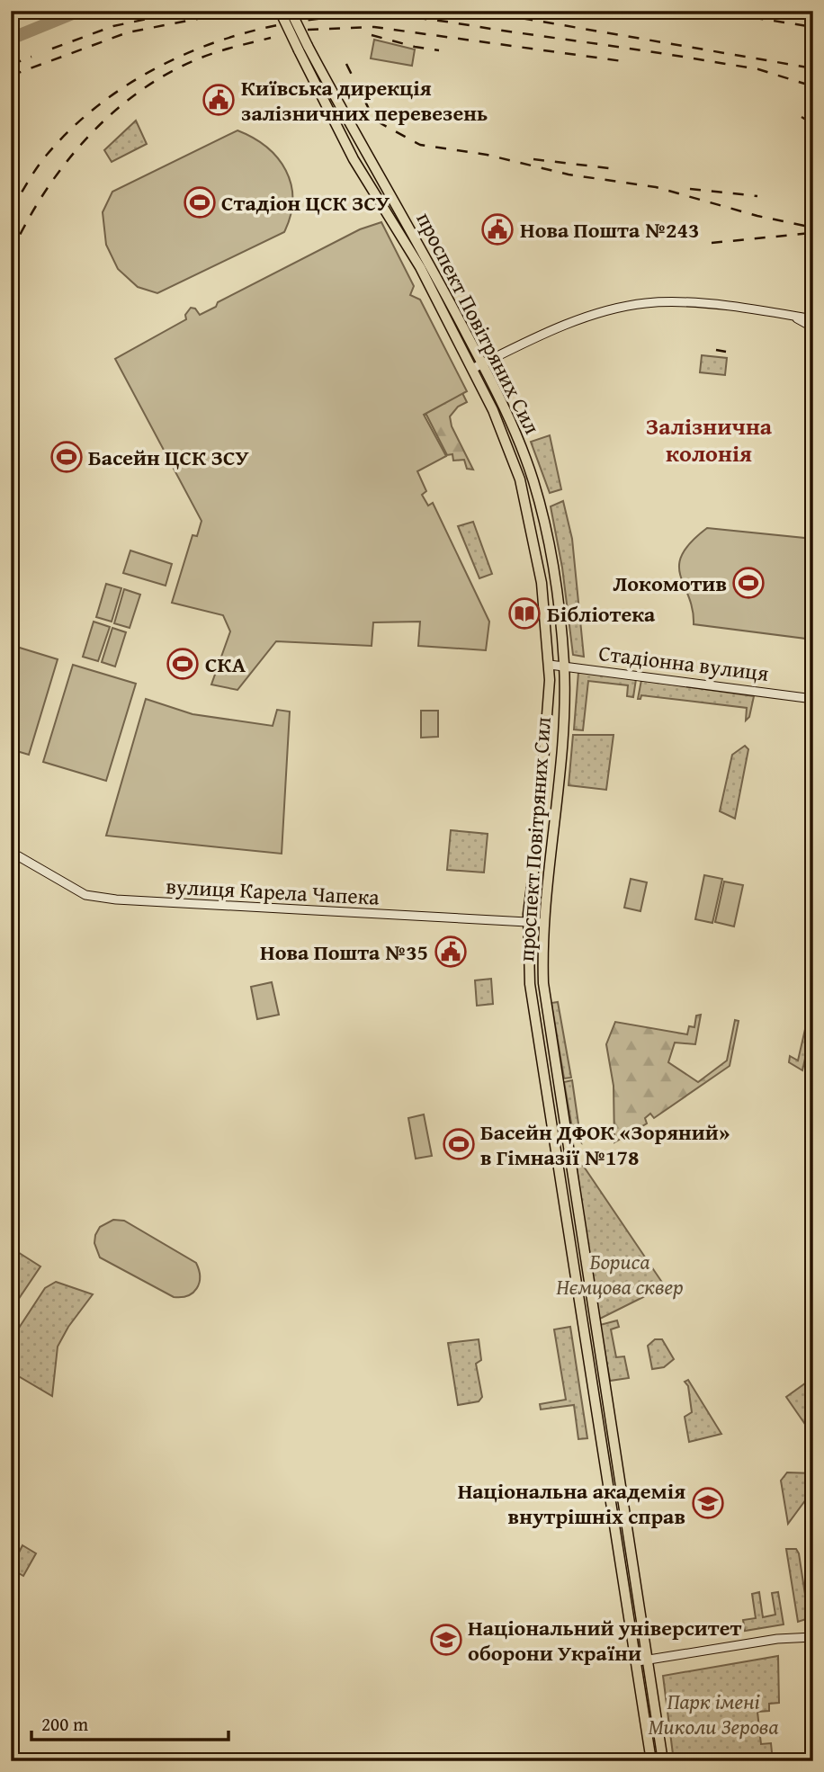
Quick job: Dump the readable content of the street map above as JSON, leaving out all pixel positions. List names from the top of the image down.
{
  "streets": {
    "main road": ["проспект Повітряних Сил"],
    "street": ["Стадіонна вулиця", "вулиця Карела Чапека"]
  },
  "crossings": [
    ["проспект Повітряних Сил", "Стадіонна вулиця"],
    ["проспект Повітряних Сил", "вулиця Карела Чапека"]
  ],
  "districts": ["Залізнична колонія"],
  "parks": ["Бориса Нємцова сквер", "Парк імені Миколи Зерова"],
  "places": {
    "public building": ["Київська дирекція залізничних перевезень", "Нова Пошта №243", "Нова Пошта №35"],
    "sports": [
      "Стадіон ЦСК ЗСУ",
      "Басейн ЦСК ЗСУ",
      "Локомотив",
      "СКА",
      "Басейн ДФОК «Зоряний» в Гімназії №178"
    ],
    "library": ["Бібліотека"],
    "school or university": ["Національна академія внутрішніх справ", "Національний університет оборони України"]
  },
  "scale_bar": "200 m"
}
